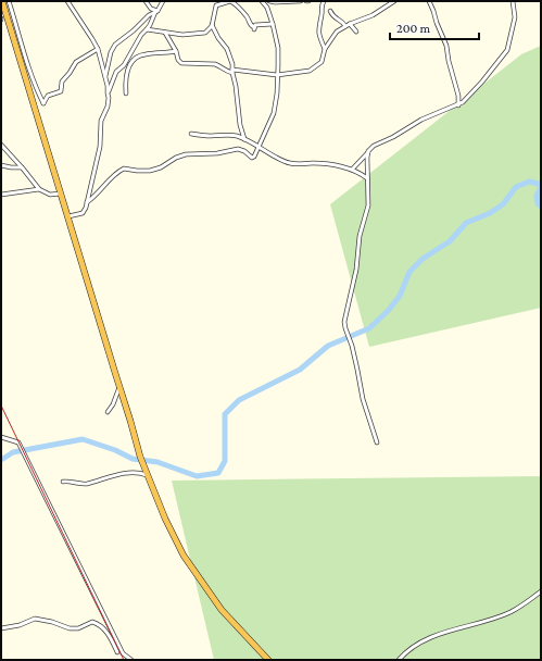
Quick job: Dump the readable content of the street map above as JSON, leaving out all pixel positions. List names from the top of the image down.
{
  "scale_bar": "200 m"
}
